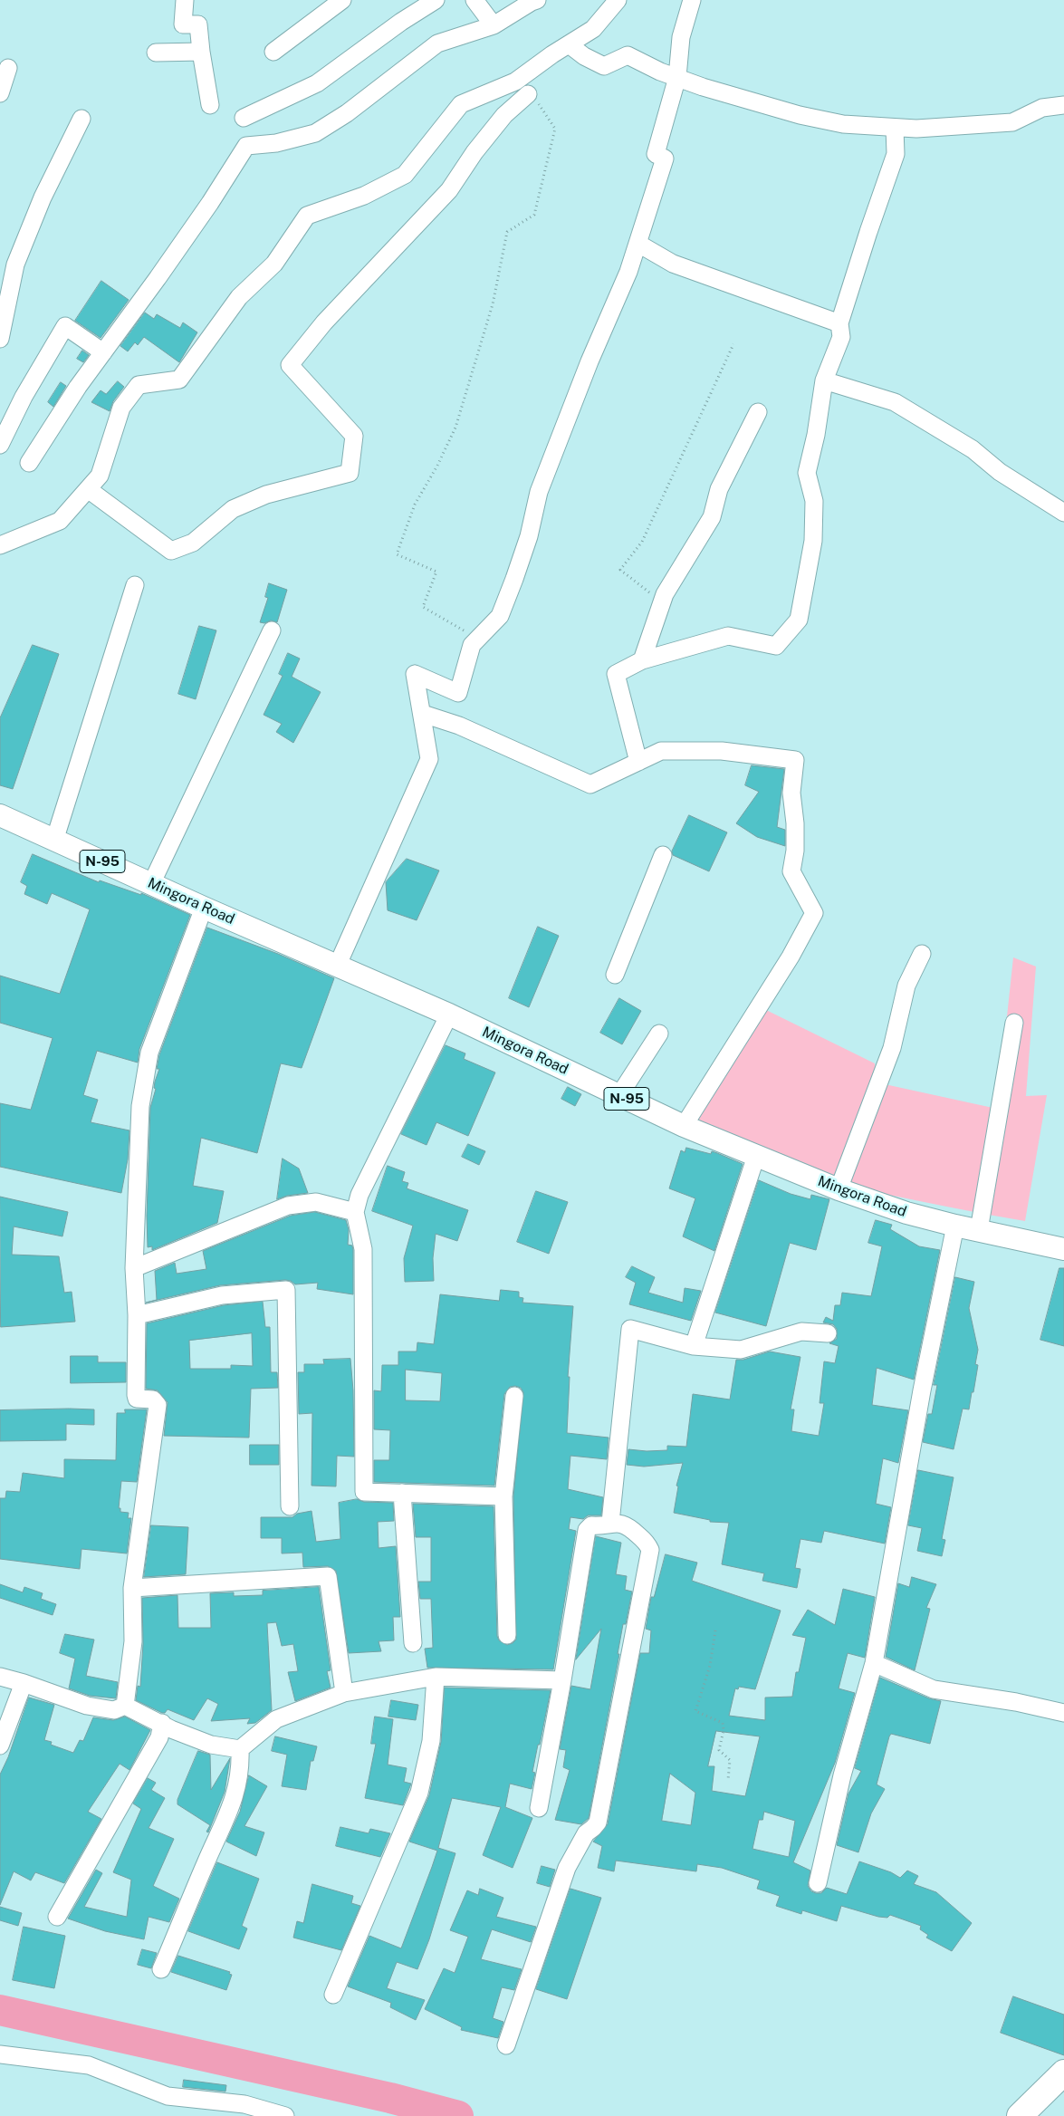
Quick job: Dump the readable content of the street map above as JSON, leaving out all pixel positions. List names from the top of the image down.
{
  "streets": {
    "main road": ["N-95", "Mingora Road"]
  }
}
